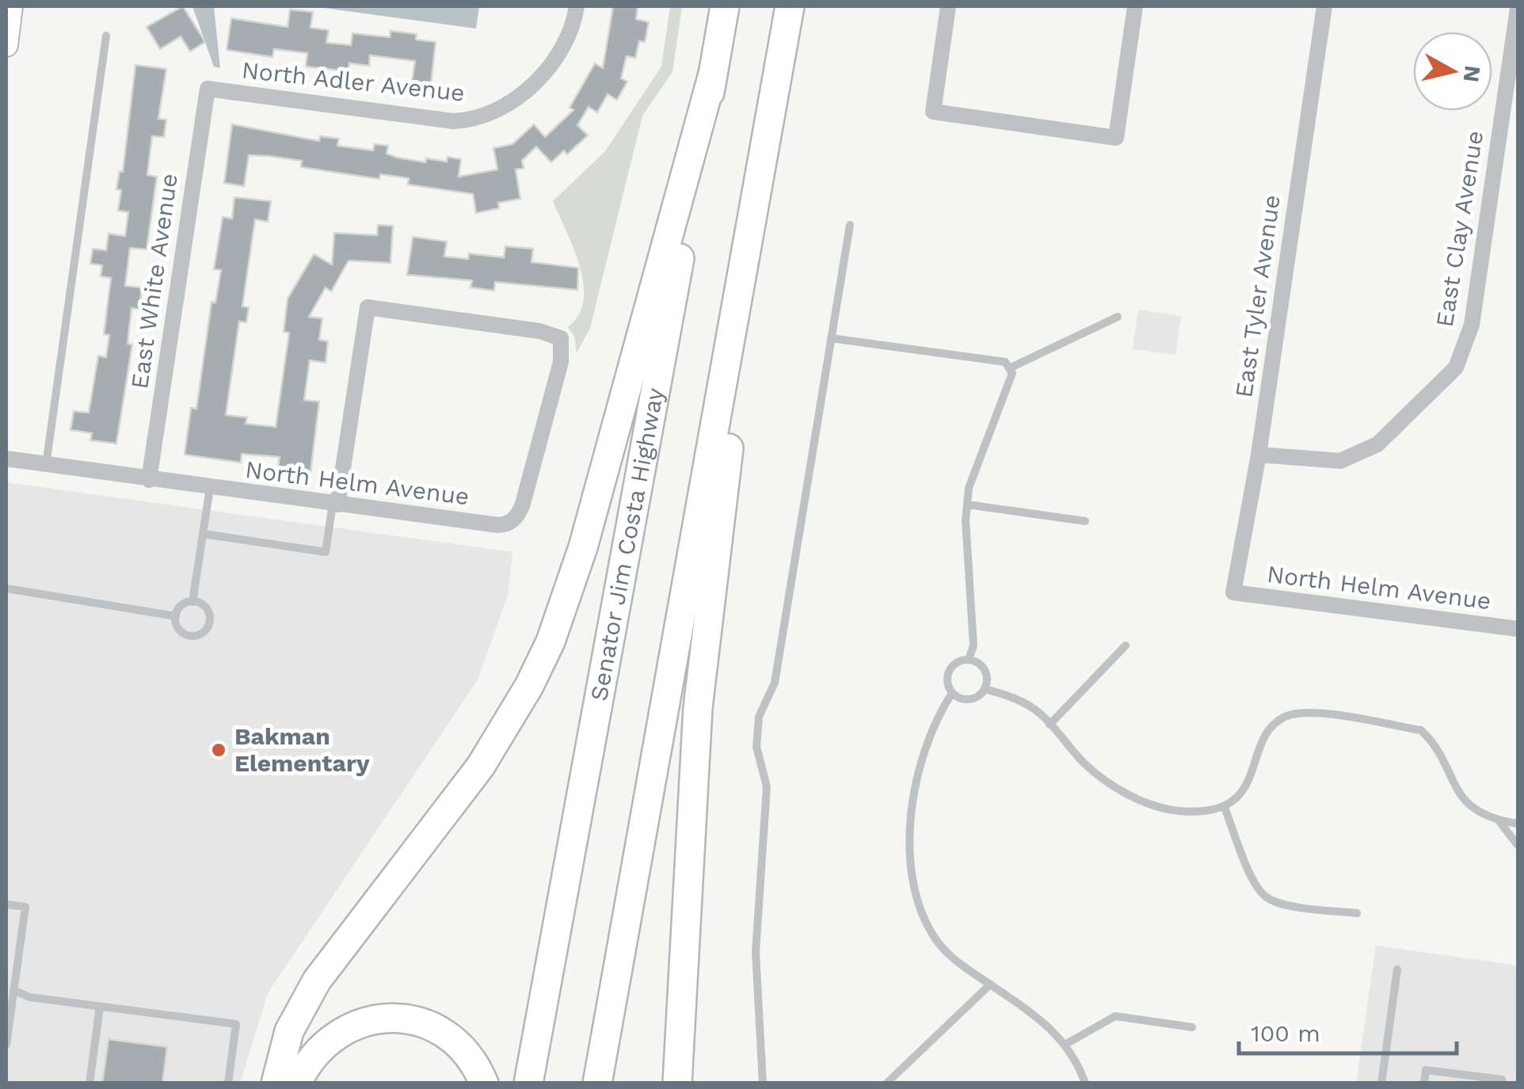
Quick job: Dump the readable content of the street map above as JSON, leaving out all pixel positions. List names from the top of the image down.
{
  "streets": {
    "highway": ["Senator Jim Costa Highway"],
    "street": [
      "North Adler Avenue",
      "East Clay Avenue",
      "East White Avenue",
      "East Tyler Avenue",
      "North Helm Avenue"
    ]
  },
  "crossings": [
    ["North Adler Avenue", "East White Avenue"],
    ["East Clay Avenue", "East Tyler Avenue"],
    ["East White Avenue", "North Helm Avenue"],
    ["East Tyler Avenue", "North Helm Avenue"]
  ],
  "places": ["Bakman Elementary"],
  "scale_bar": "100 m",
  "north": "right"
}
